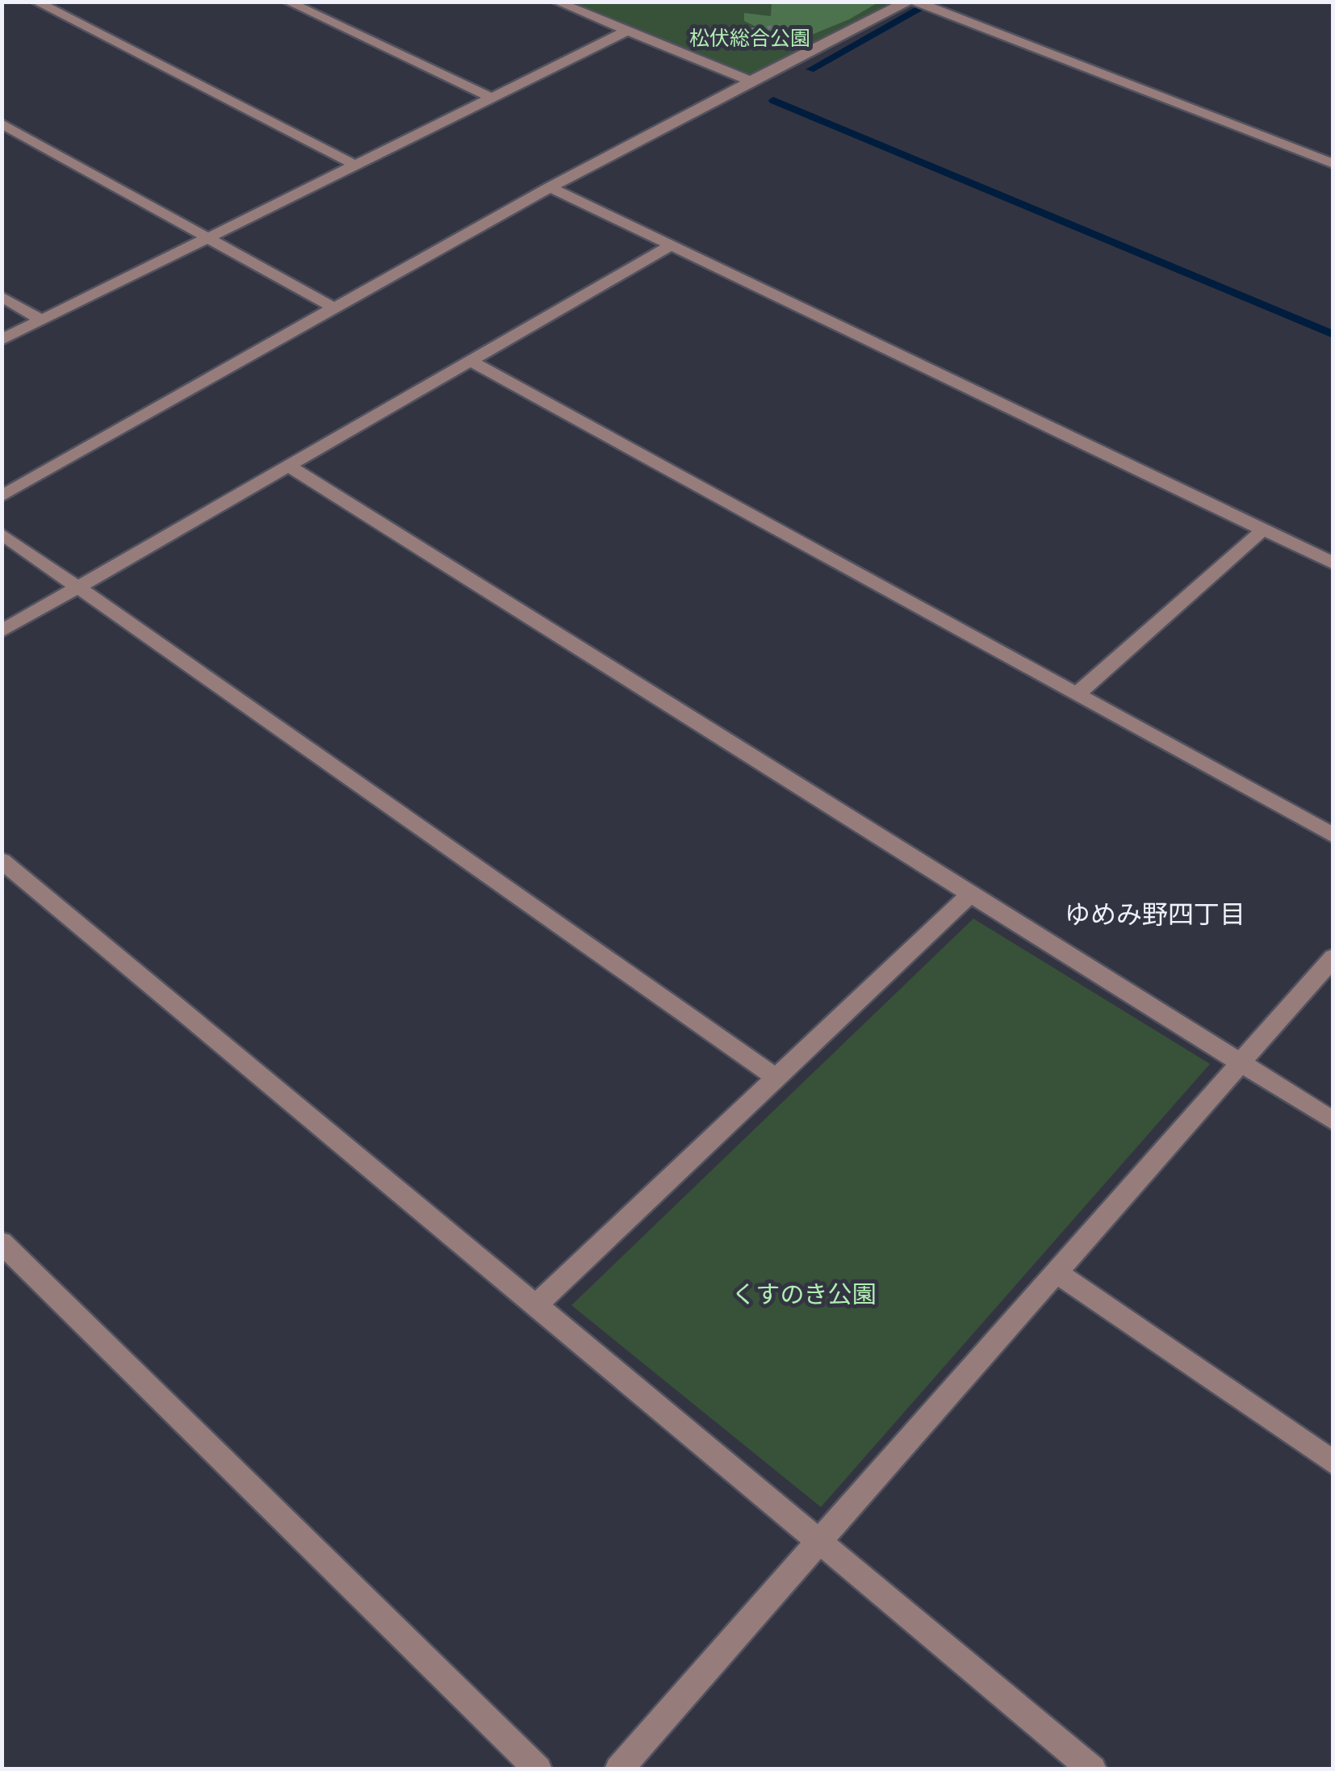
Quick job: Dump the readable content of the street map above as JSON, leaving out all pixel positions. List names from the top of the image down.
{
  "districts": ["ゆめみ野四丁目"],
  "parks": ["松伏総合公園", "くすのき公園"]
}
